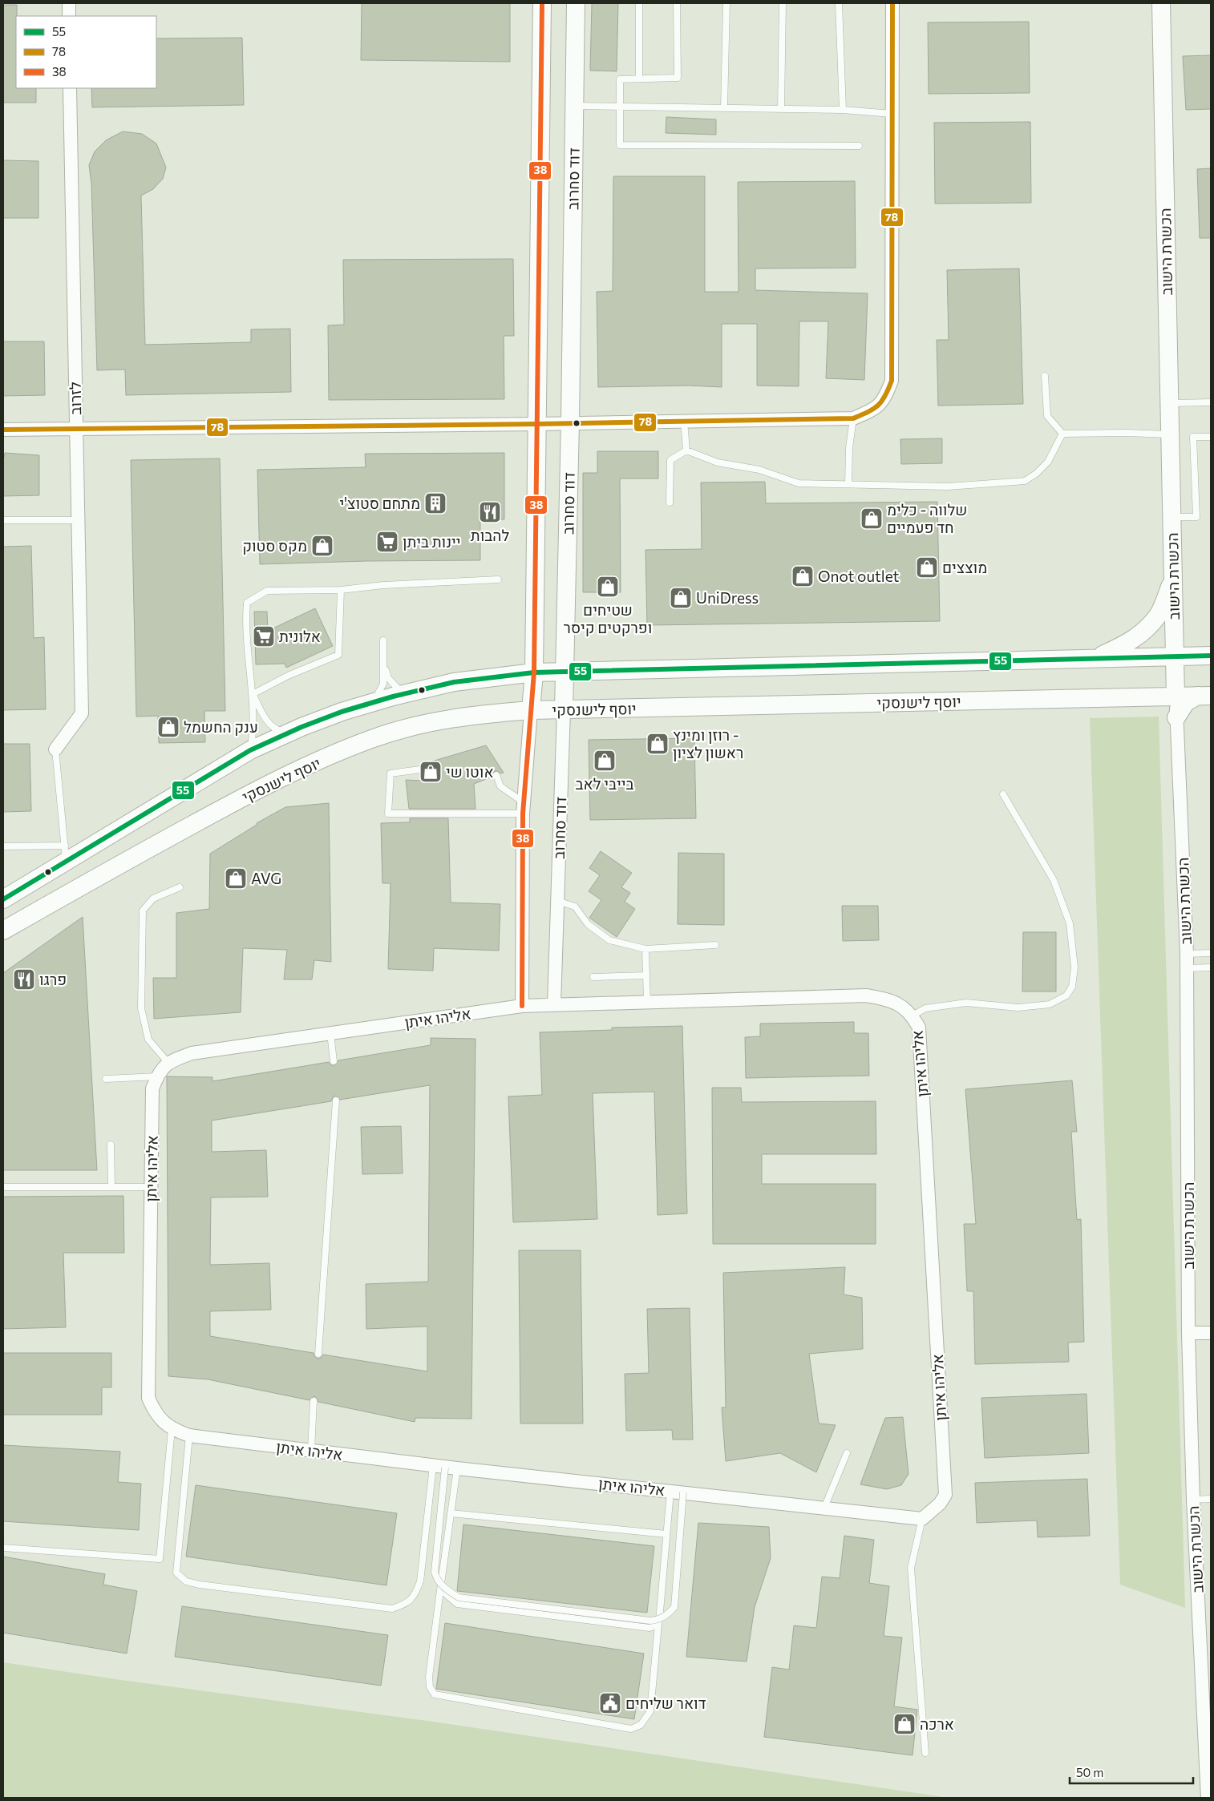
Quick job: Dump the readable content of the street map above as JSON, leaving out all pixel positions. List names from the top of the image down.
{
  "streets": {
    "main road": ["דוד סחרוב", "הכשרת הישוב", "יוסף לישנסקי"],
    "street": ["לזרוב", "אליהו איתן"]
  },
  "crossings": [
    ["דוד סחרוב", "יוסף לישנסקי"],
    ["דוד סחרוב", "אליהו איתן"],
    ["הכשרת הישוב", "יוסף לישנסקי"]
  ],
  "places": {
    "building": ["מתחם סטוצ'י"],
    "restaurant": ["להבות", "פרגו"],
    "shop": [
      "שלווה - כלימ חד פעמיים",
      "מקס סטוק",
      "מוצצים",
      "Onot outlet",
      "שטיחים ופרקטים קיסר",
      "UniDress",
      "ענק החשמל",
      "רוזן ומינץ - ראשון לציון",
      "בייבי לאב",
      "אוטו שי",
      "AVG",
      "ארכה"
    ],
    "supermarket": ["יינות ביתן", "אלונית"],
    "public building": ["דואר שליחים"]
  },
  "lines": ["transit line 78", "transit line 38", "transit line 55"],
  "legend": ["55", "78", "38"],
  "scale_bar": "50 m"
}
